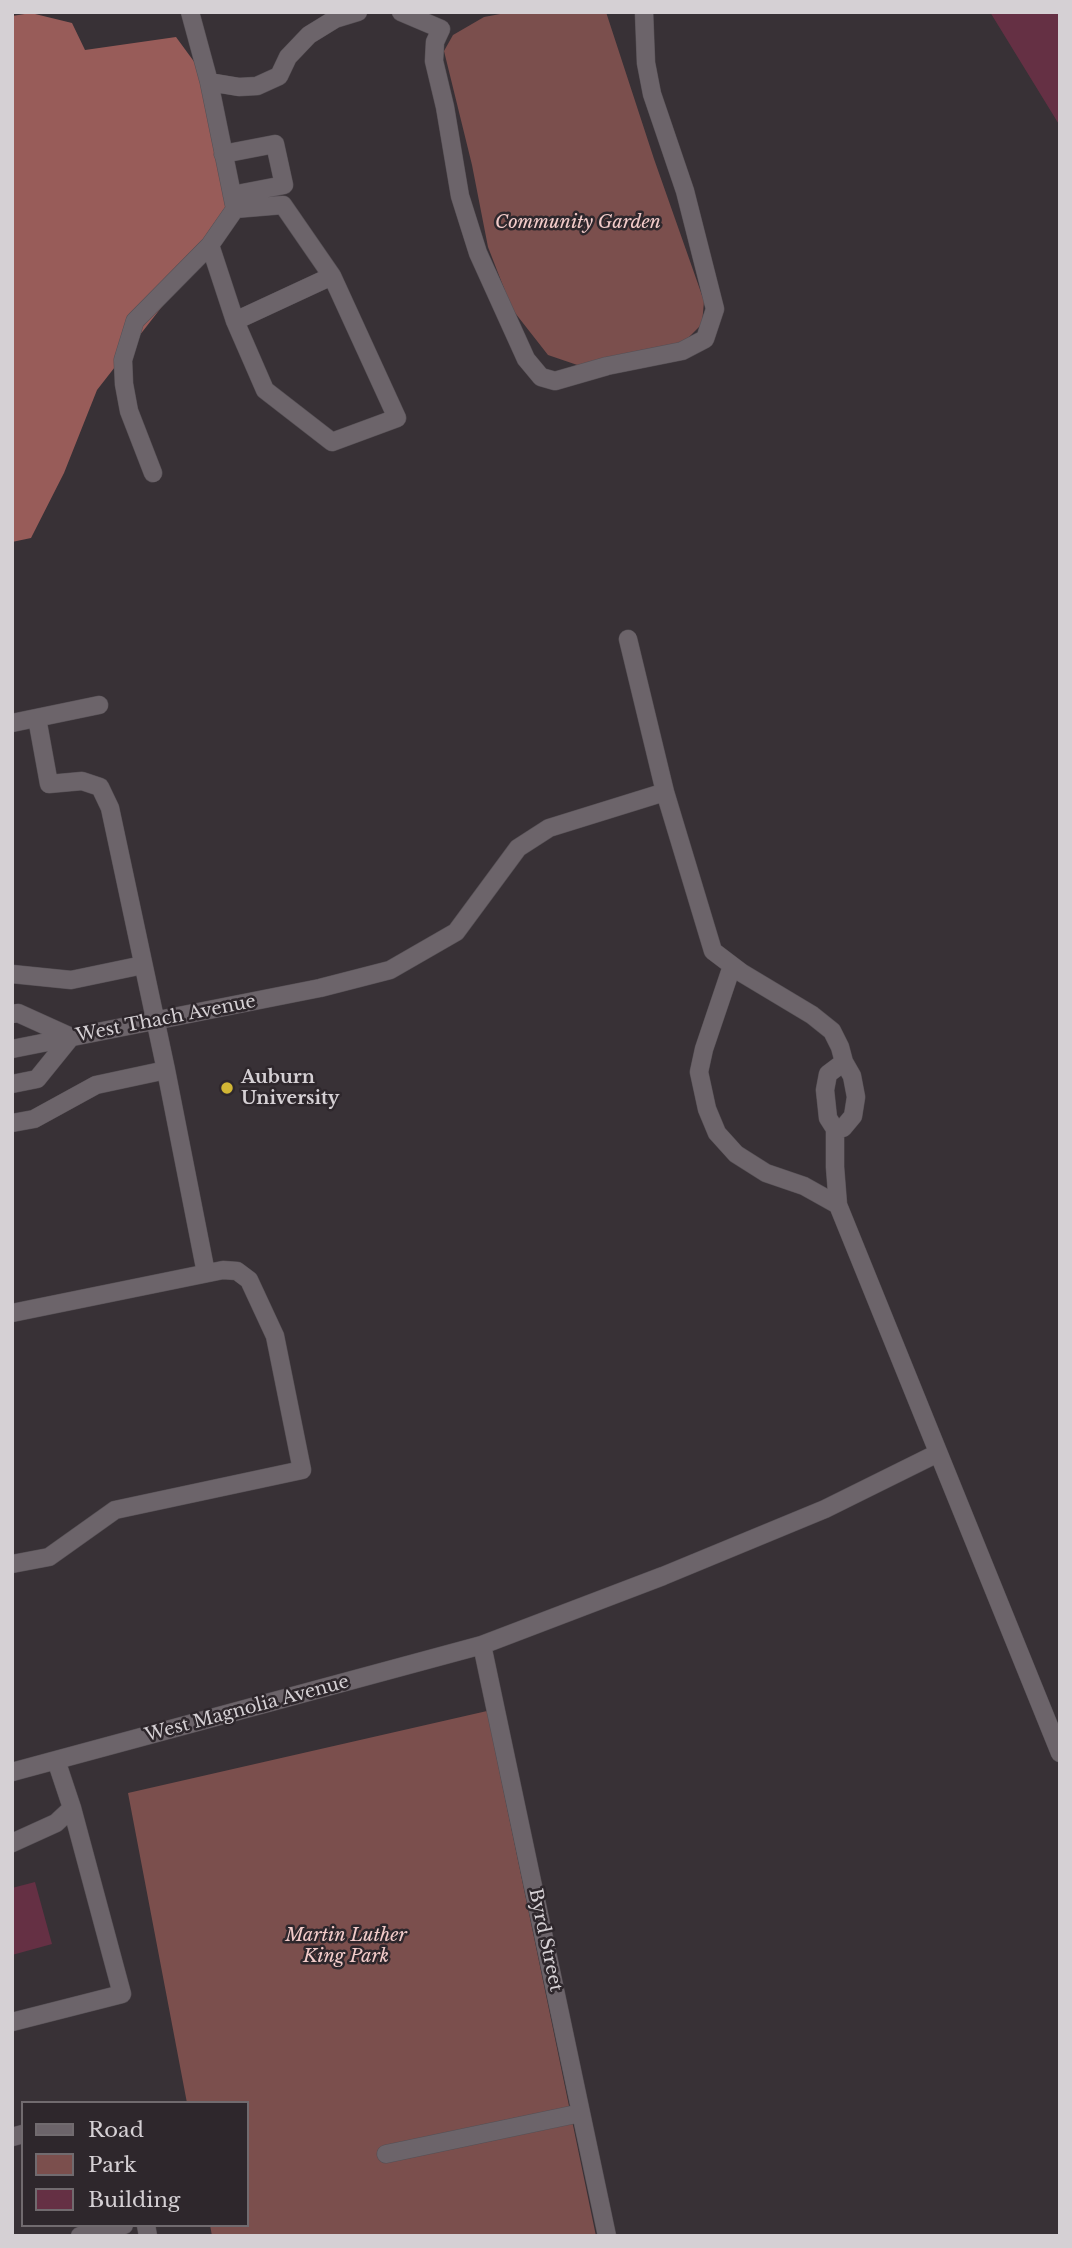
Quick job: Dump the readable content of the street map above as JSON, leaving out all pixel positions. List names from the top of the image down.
{
  "streets": {
    "street": ["West Thach Avenue", "West Magnolia Avenue", "Byrd Street"]
  },
  "crossings": [
    ["West Magnolia Avenue", "Byrd Street"]
  ],
  "parks": ["Community Garden", "Martin Luther King Park"],
  "places": ["Auburn University"],
  "legend": ["Road", "Park", "Building"]
}
